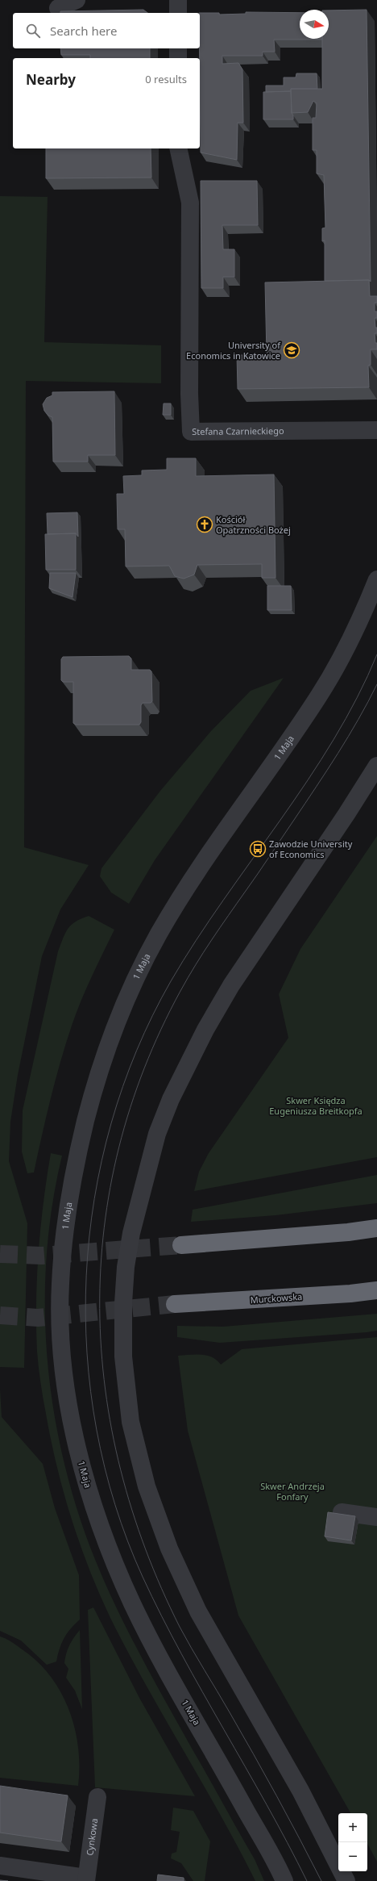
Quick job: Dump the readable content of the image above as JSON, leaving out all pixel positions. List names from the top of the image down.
{
  "streets": {
    "highway": ["Murckowska"],
    "street": ["Stefana Czarnieckiego", "1 Maja", "Cynkowa"]
  },
  "parks": ["Skwer Księdza Eugeniusza Breitkopfa", "Skwer Andrzeja Fonfary"],
  "places": {
    "school or university": ["University of Economics in Katowice"],
    "church": ["Kościół Opatrzności Bożej"],
    "bus stop": ["Zawodzie University of Economics"]
  },
  "north": "right",
  "page": {
    "search": "Search here",
    "heading": ["Nearby", "0 results"],
    "map_buttons": ["+", "−"]
  }
}
